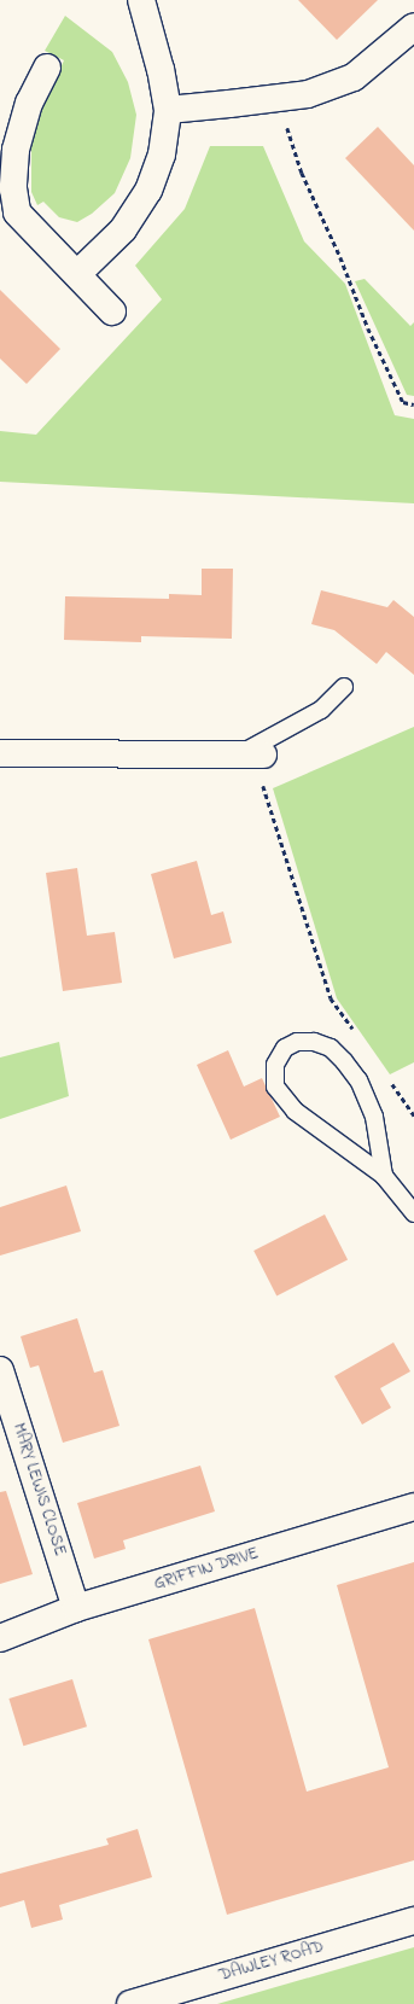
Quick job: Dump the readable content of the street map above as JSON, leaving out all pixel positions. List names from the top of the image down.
{
  "streets": {
    "street": ["MARY LEWIS CLOSE", "GRIFFIN DRIVE", "DAWLEY ROAD"]
  },
  "crossings": [
    ["MARY LEWIS CLOSE", "GRIFFIN DRIVE"]
  ]
}
